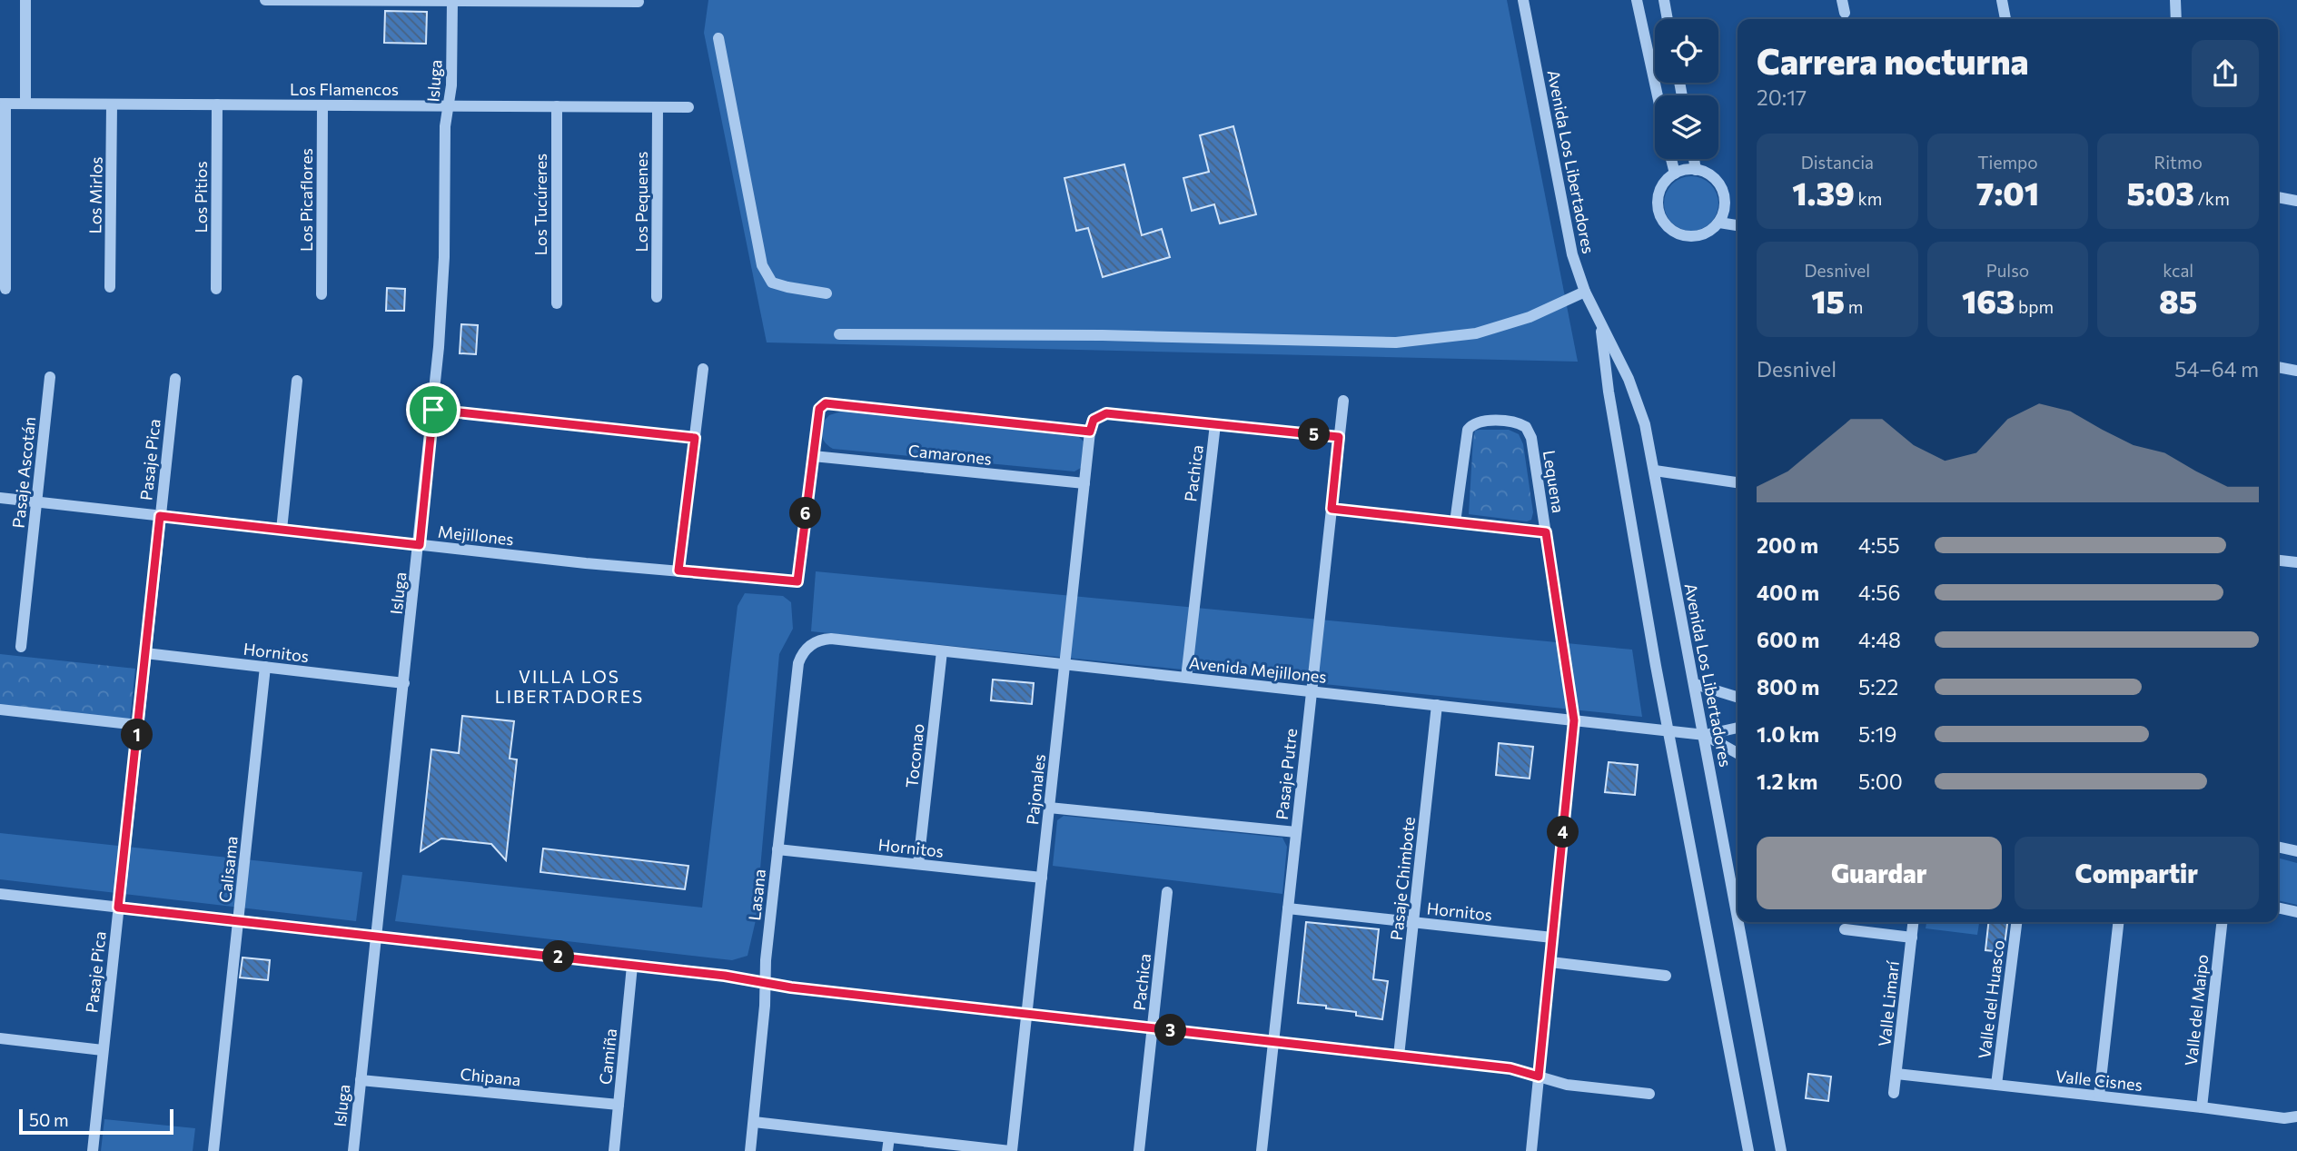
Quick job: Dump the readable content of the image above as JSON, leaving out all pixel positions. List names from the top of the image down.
{
  "streets": {
    "street": [
      "Isluga",
      "Los Flamencos",
      "Avenida Los Libertadores",
      "Los Mirlos",
      "Los Pitios",
      "Los Picaflores",
      "Los Pequenes",
      "Los Tucúreres",
      "Camarones",
      "Pasaje Pica",
      "Pasaje Ascotán",
      "Pachica",
      "Lequena",
      "Mejillones",
      "Hornitos",
      "Avenida Mejillones",
      "Toconao",
      "Pasaje Putre",
      "Pajonales",
      "Calisama",
      "Pasaje Chimbote",
      "Lasana",
      "Valle del Huasco",
      "Valle Limarí",
      "Valle del Maipo",
      "Camiña",
      "Chipana",
      "Valle Cisnes"
    ]
  },
  "crossings": [
    ["Isluga", "Los Flamencos"],
    ["Isluga", "Mejillones"],
    ["Isluga", "Hornitos"],
    ["Isluga", "Chipana"],
    ["Los Flamencos", "Los Mirlos"],
    ["Los Flamencos", "Los Pitios"],
    ["Los Flamencos", "Los Picaflores"],
    ["Los Flamencos", "Los Pequenes"],
    ["Los Flamencos", "Los Tucúreres"],
    ["Avenida Los Libertadores", "Avenida Mejillones"],
    ["Camarones", "Mejillones"],
    ["Camarones", "Pajonales"],
    ["Pasaje Pica", "Mejillones"],
    ["Pasaje Pica", "Hornitos"],
    ["Pasaje Ascotán", "Mejillones"],
    ["Pachica", "Avenida Mejillones"],
    ["Lequena", "Hornitos"],
    ["Lequena", "Avenida Mejillones"],
    ["Hornitos", "Toconao"],
    ["Hornitos", "Pasaje Putre"],
    ["Hornitos", "Pajonales"],
    ["Hornitos", "Calisama"],
    ["Hornitos", "Pasaje Chimbote"],
    ["Hornitos", "Lasana"],
    ["Avenida Mejillones", "Toconao"],
    ["Avenida Mejillones", "Pasaje Putre"],
    ["Avenida Mejillones", "Pajonales"],
    ["Avenida Mejillones", "Pasaje Chimbote"],
    ["Avenida Mejillones", "Lasana"],
    ["Valle del Huasco", "Valle Cisnes"],
    ["Valle Limarí", "Valle Cisnes"],
    ["Valle del Maipo", "Valle Cisnes"],
    ["Camiña", "Chipana"]
  ],
  "districts": ["VILLA LOS LIBERTADORES"],
  "scale_bar": "50 m",
  "page": {
    "heading": ["Carrera nocturna", "20:17"],
    "stats": [
      ["Distancia", "1.39 km"],
      ["Tiempo", "7:01"],
      ["Ritmo", "5:03 /km"],
      ["Desnivel", "15 m"],
      ["Pulso", "163 bpm"],
      ["kcal", "85"]
    ],
    "chart": ["Desnivel", "54–64 m"],
    "pins": [
      "5",
      "6",
      "1",
      "4",
      "2",
      "3"
    ],
    "list": [
      {
        "name": "200 m",
        "note": "4:55"
      },
      {
        "name": "400 m",
        "note": "4:56"
      },
      {
        "name": "600 m",
        "note": "4:48"
      },
      {
        "name": "800 m",
        "note": "5:22"
      },
      {
        "name": "1.0 km",
        "note": "5:19"
      },
      {
        "name": "1.2 km",
        "note": "5:00"
      }
    ],
    "buttons": ["Guardar", "Compartir"],
    "scale": "50 m"
  }
}
